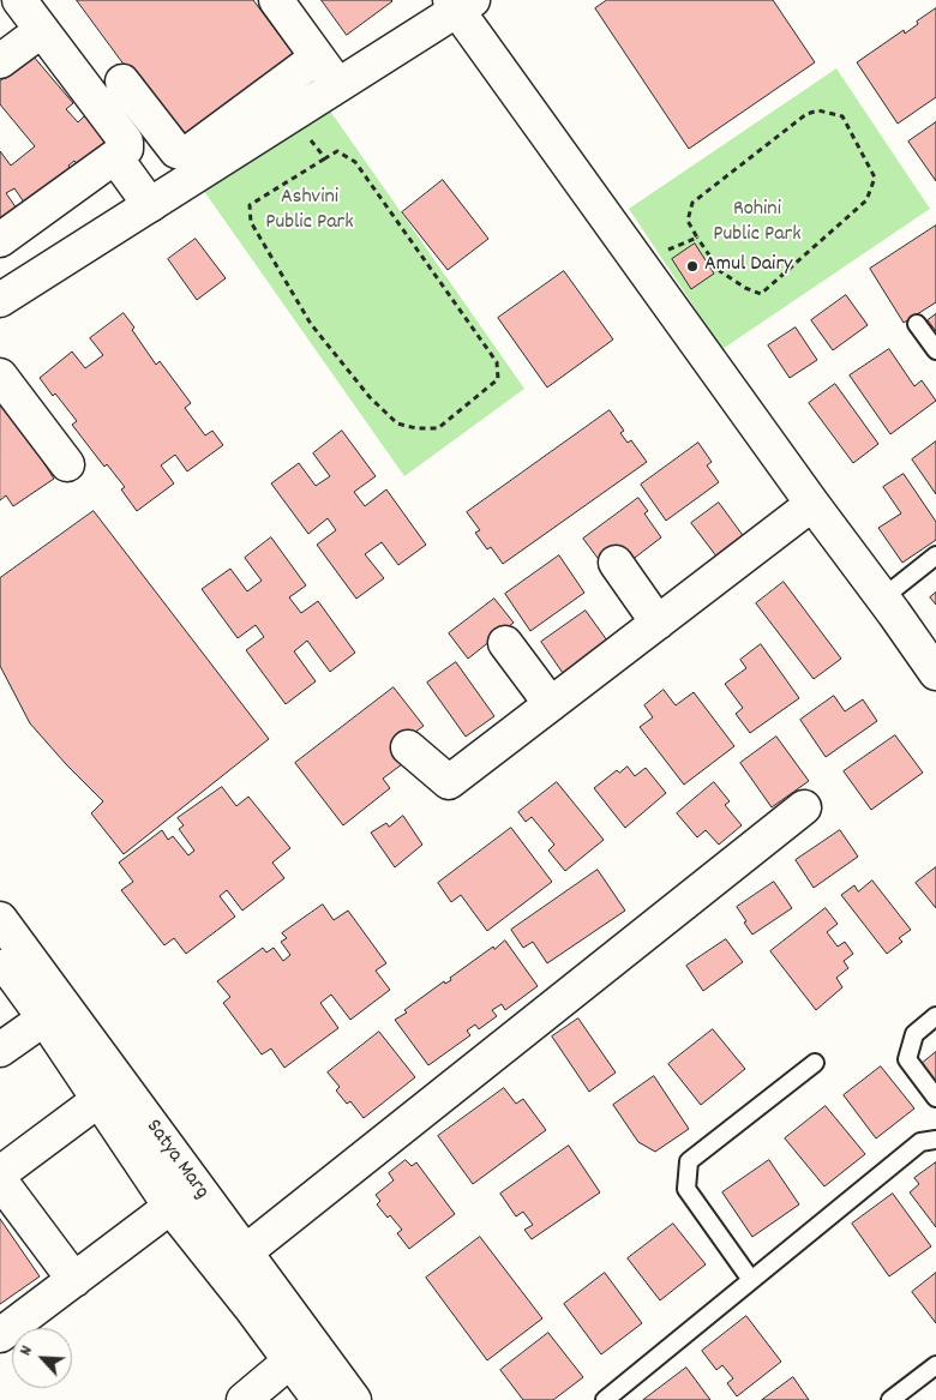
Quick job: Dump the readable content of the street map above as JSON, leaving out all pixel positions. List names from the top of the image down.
{
  "streets": {
    "street": ["Satya Marg"]
  },
  "parks": ["Ashvini Public Park", "Rohini Public Park"],
  "places": ["Amul Dairy"],
  "north": "top left"
}
